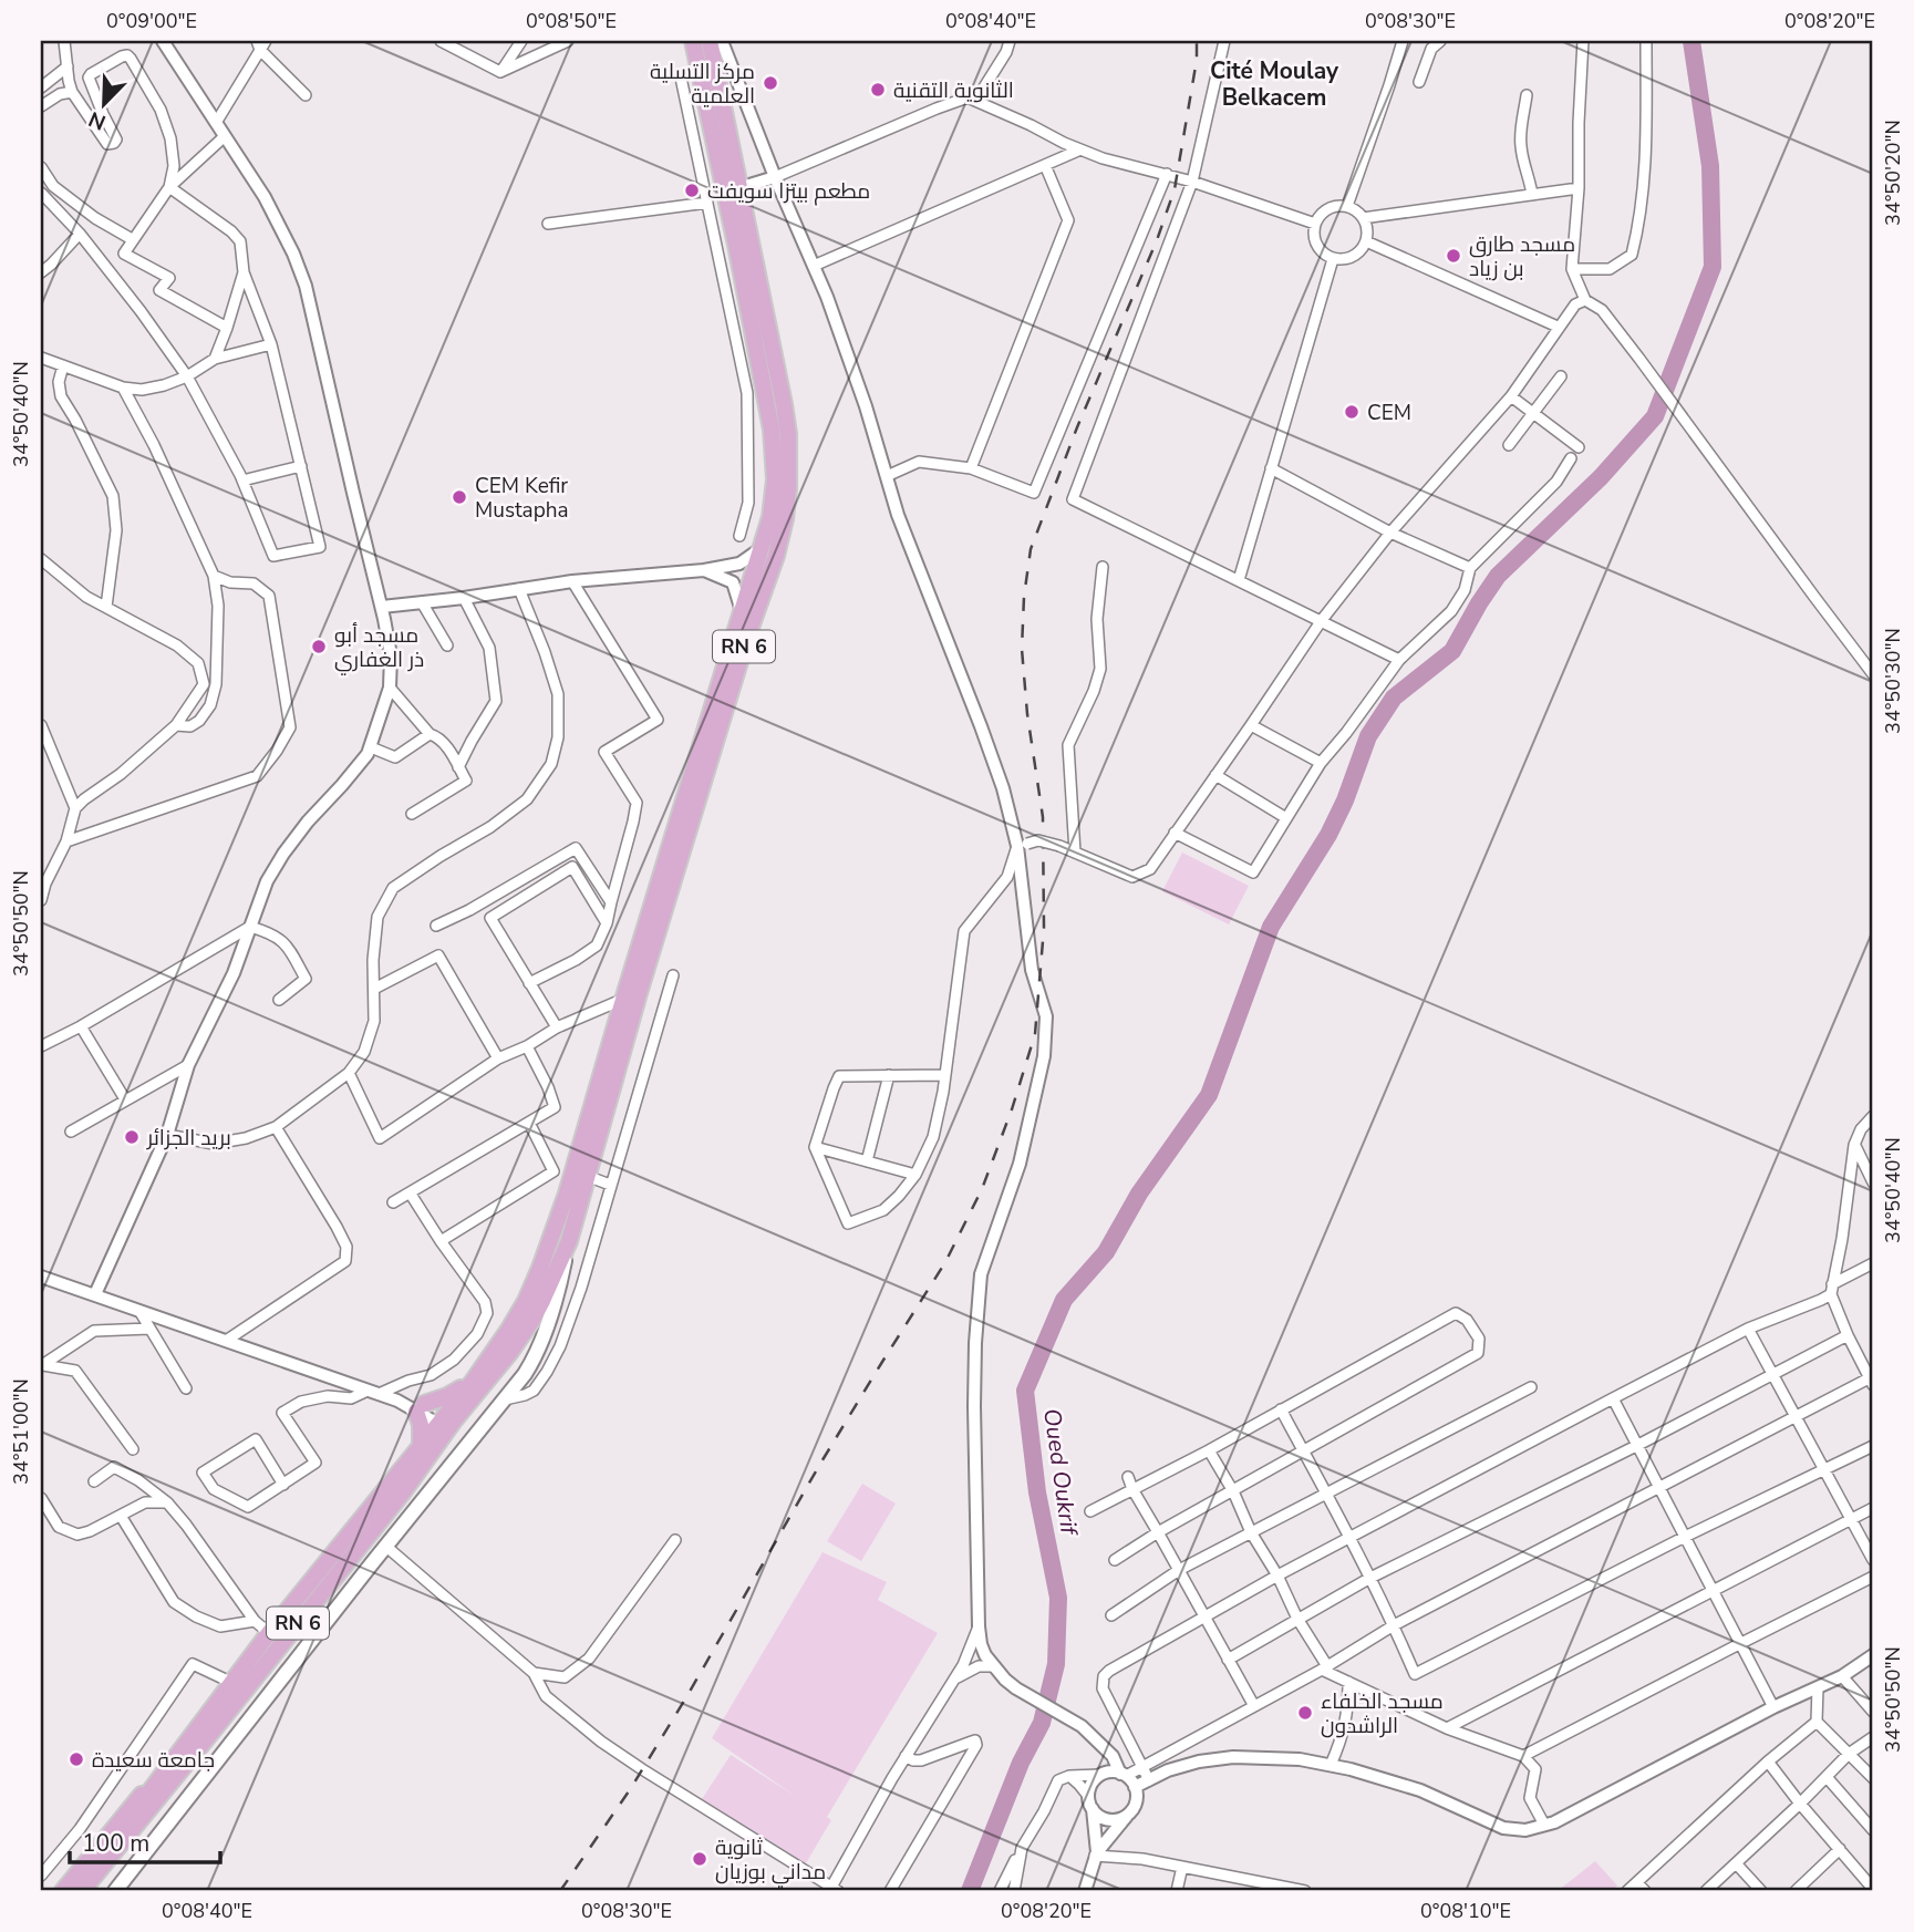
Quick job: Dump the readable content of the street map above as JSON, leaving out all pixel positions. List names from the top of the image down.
{
  "streets": {
    "main road": ["RN 6"]
  },
  "districts": ["Cité Moulay Belkacem"],
  "water": ["Oued Oukrif"],
  "places": [
    "مركز التسلية العلمية",
    "الثانوية التقنية",
    "مطعم بيتزا سويفت",
    "مسجد طارق بن زياد",
    "CEM",
    "CEM Kefir Mustapha",
    "مسجد أبو ذر الغفاري",
    "بريد الجزائر",
    "مسجد الخلفاء الراشدون",
    "جامعة سعيدة",
    "ثانوية مداني بوزيان"
  ],
  "scale_bar": "100 m",
  "north": "bottom left",
  "coordinates": [
    "0°09'00\"E",
    "0°08'50\"E",
    "0°08'40\"E",
    "0°08'30\"E",
    "0°08'20\"E",
    "34°50'20\"N",
    "34°50'40\"N",
    "34°50'30\"N",
    "34°50'50\"N",
    "34°51'00\"N",
    "0°08'10\"E"
  ]
}
